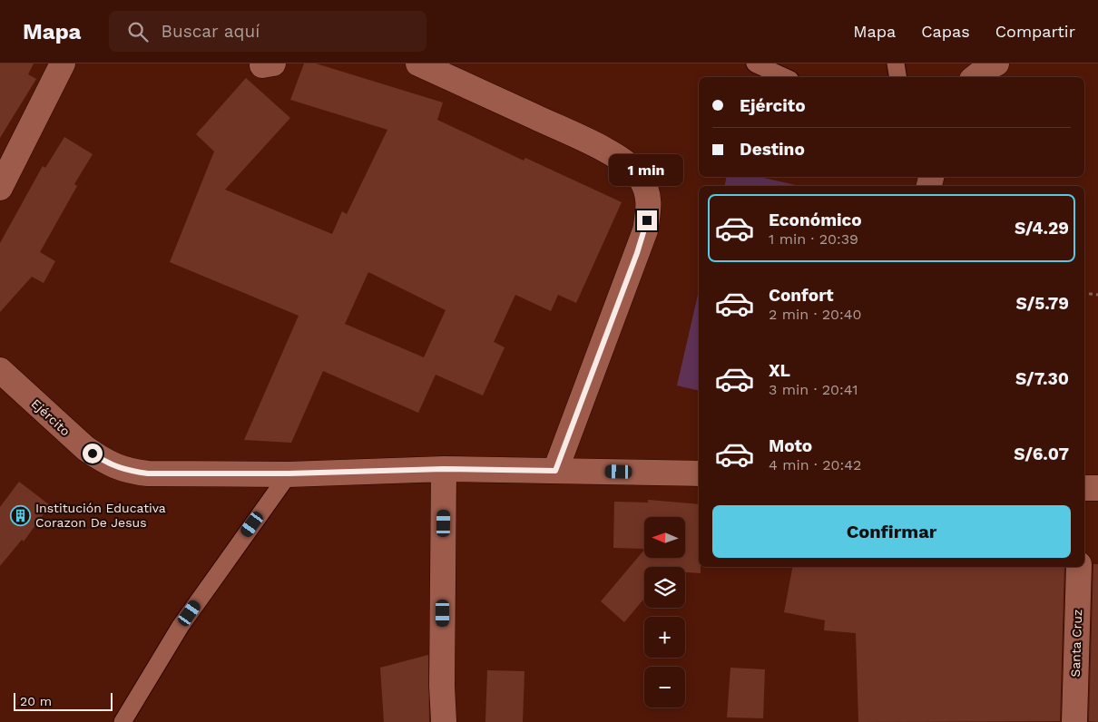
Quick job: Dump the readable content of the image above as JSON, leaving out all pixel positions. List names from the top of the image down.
{
  "streets": {
    "street": ["Ejército", "Santa Cruz"]
  },
  "places": {
    "building": ["Institución Educativa Corazon De Jesus"]
  },
  "scale_bar": "20 m",
  "north": "left",
  "page": {
    "header": "Mapa",
    "search": "Buscar aquí",
    "nav": ["Mapa", "Capas", "Compartir"],
    "banner": ["Ejército", "Destino"],
    "bubble": "1 min",
    "list": [
      {
        "name": "Económico",
        "note": "1 min · 20:39",
        "value": "S/4.29"
      },
      {
        "name": "Confort",
        "note": "2 min · 20:40",
        "value": "S/5.79"
      },
      {
        "name": "XL",
        "note": "3 min · 20:41",
        "value": "S/7.30"
      },
      {
        "name": "Moto",
        "note": "4 min · 20:42",
        "value": "S/6.07"
      }
    ],
    "buttons": "Confirmar",
    "map_buttons": ["+", "−"],
    "scale": "20 m"
  }
}
